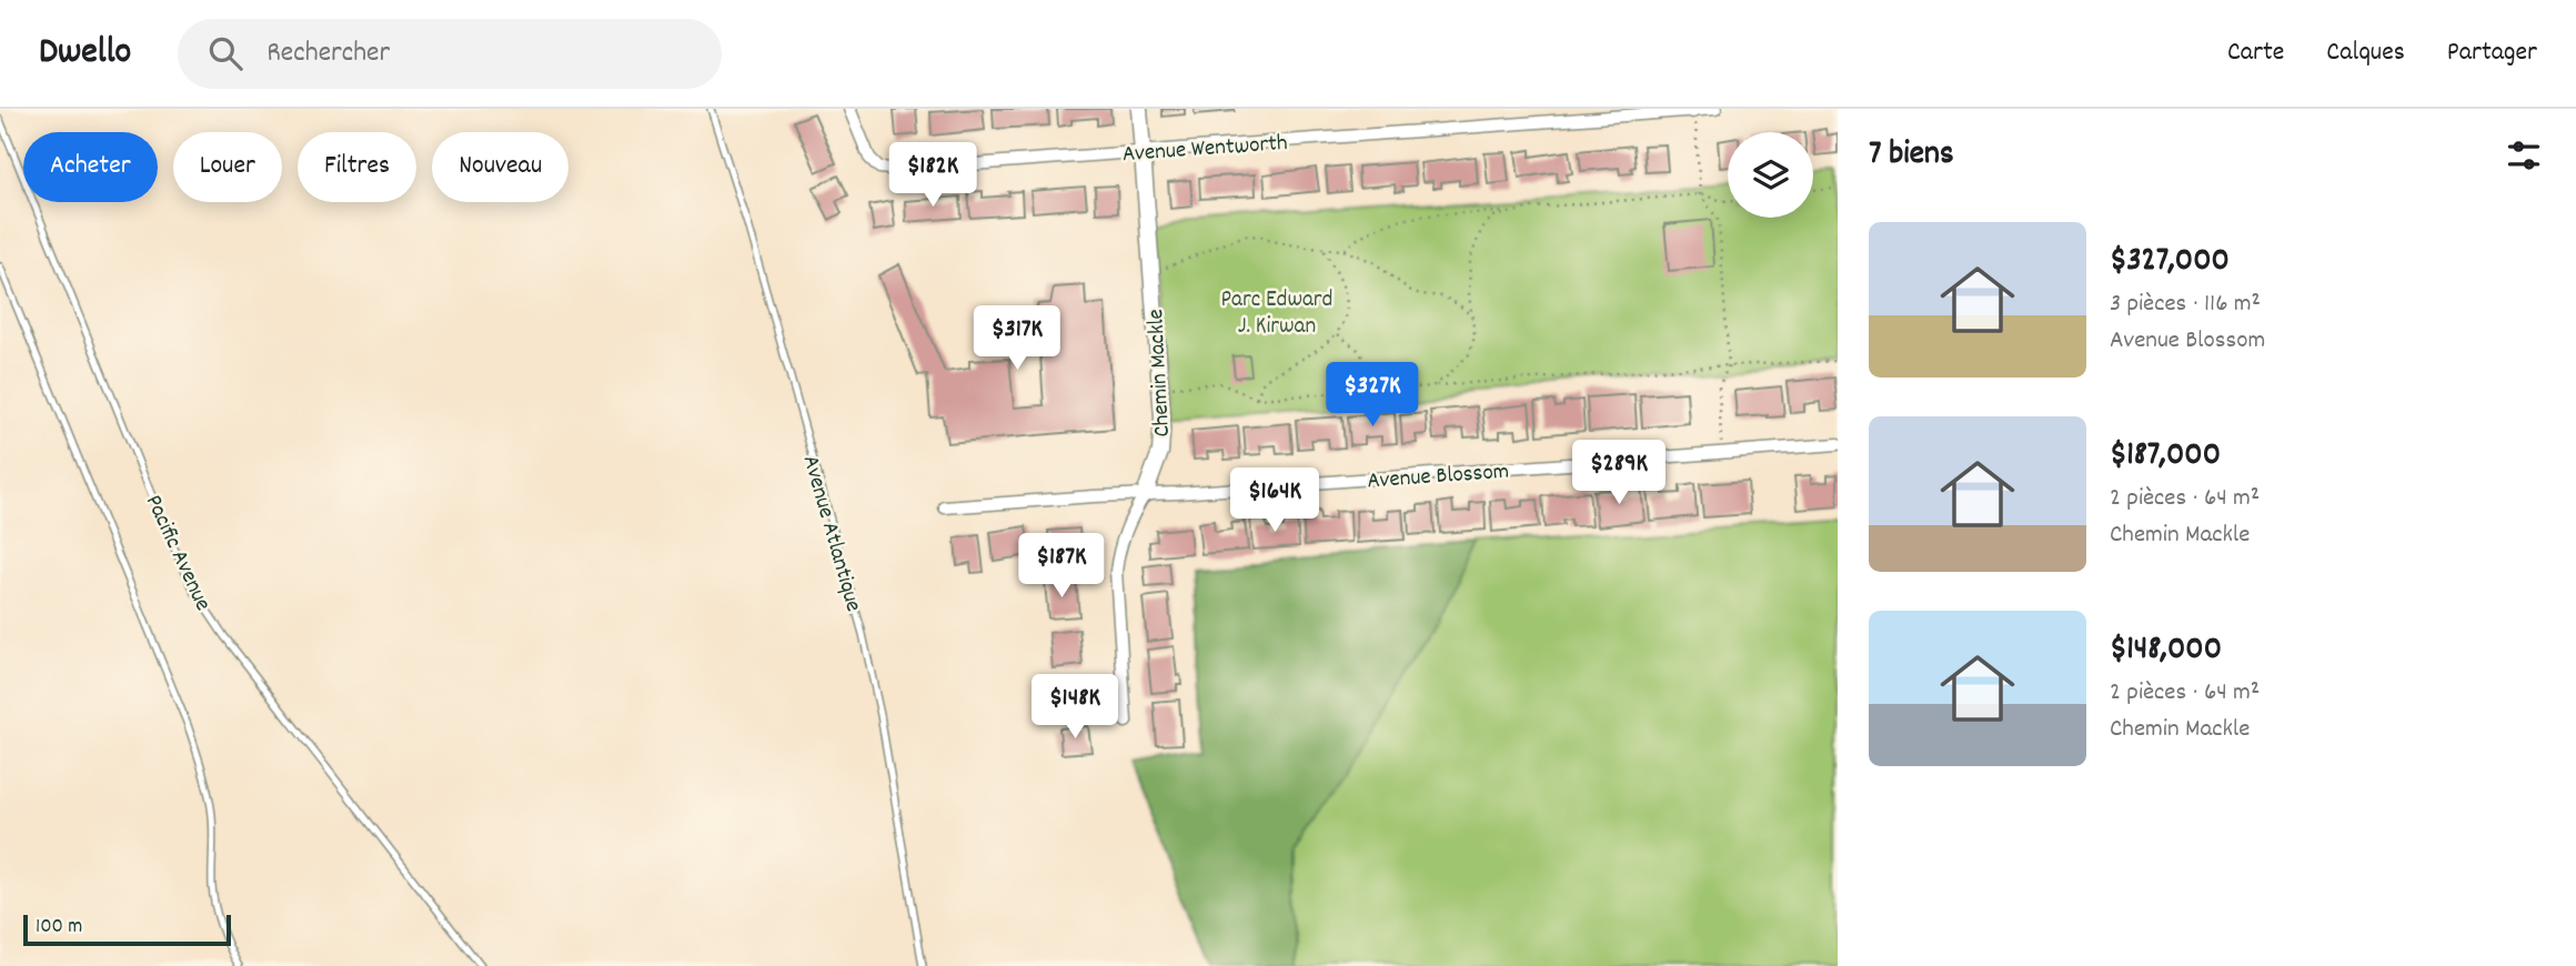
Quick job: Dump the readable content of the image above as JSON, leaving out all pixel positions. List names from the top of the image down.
{
  "streets": {
    "street": ["Avenue Wentworth", "Chemin Mackle", "Avenue Blossom"],
    "lane": ["Avenue Atlantique", "Pacific Avenue"]
  },
  "crossings": [
    ["Avenue Wentworth", "Chemin Mackle"],
    ["Chemin Mackle", "Avenue Blossom"]
  ],
  "parks": ["Parc Edward J. Kirwan"],
  "scale_bar": "100 m",
  "page": {
    "header": "Dwello",
    "search": "Rechercher",
    "nav": ["Carte", "Calques", "Partager"],
    "heading": "7 biens",
    "chip": [
      "Acheter",
      "Louer",
      "Filtres",
      "Nouveau"
    ],
    "price": [
      "$182K",
      "$317K",
      "$327K",
      "$289K",
      "$164K",
      "$187K",
      "$148K"
    ],
    "list": [
      {
        "name": "$327,000",
        "note": "3 pièces · 116 m² · Avenue Blossom"
      },
      {
        "name": "$187,000",
        "note": "2 pièces · 64 m² · Chemin Mackle"
      },
      {
        "name": "$148,000",
        "note": "2 pièces · 64 m² · Chemin Mackle"
      }
    ],
    "scale": "100 m"
  }
}
